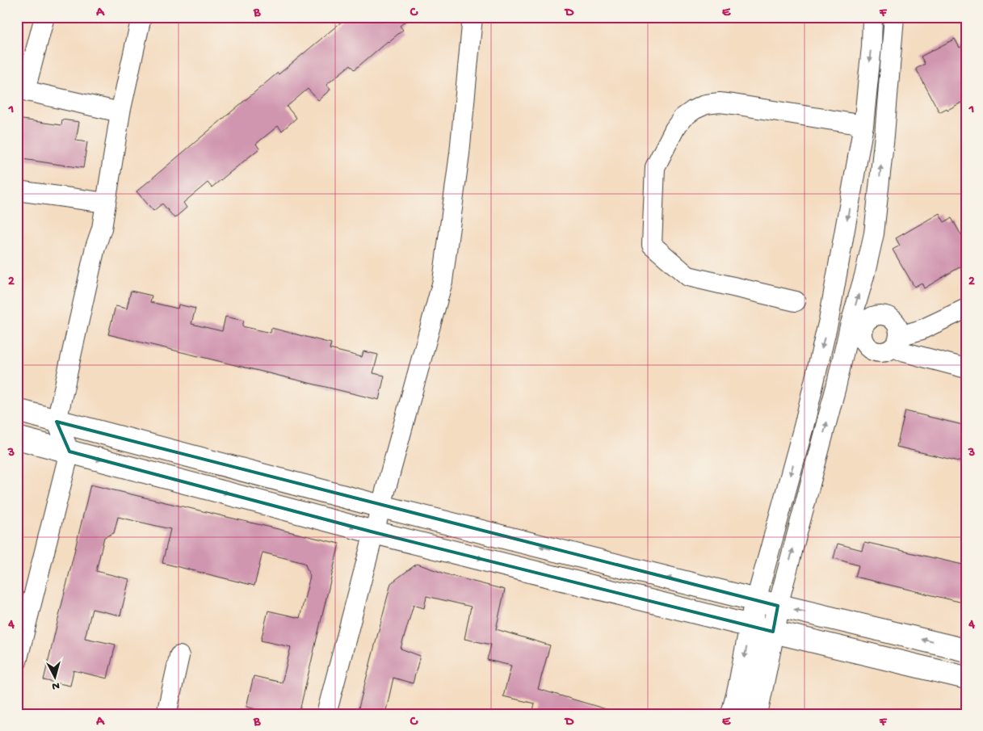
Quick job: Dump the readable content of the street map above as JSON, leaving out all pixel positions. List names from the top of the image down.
{
  "north": "bottom",
  "grid": {
    "columns": [
      "A",
      "B",
      "C",
      "D",
      "E",
      "F"
    ],
    "rows": [
      "1",
      "2",
      "3",
      "4"
    ]
  }
}
